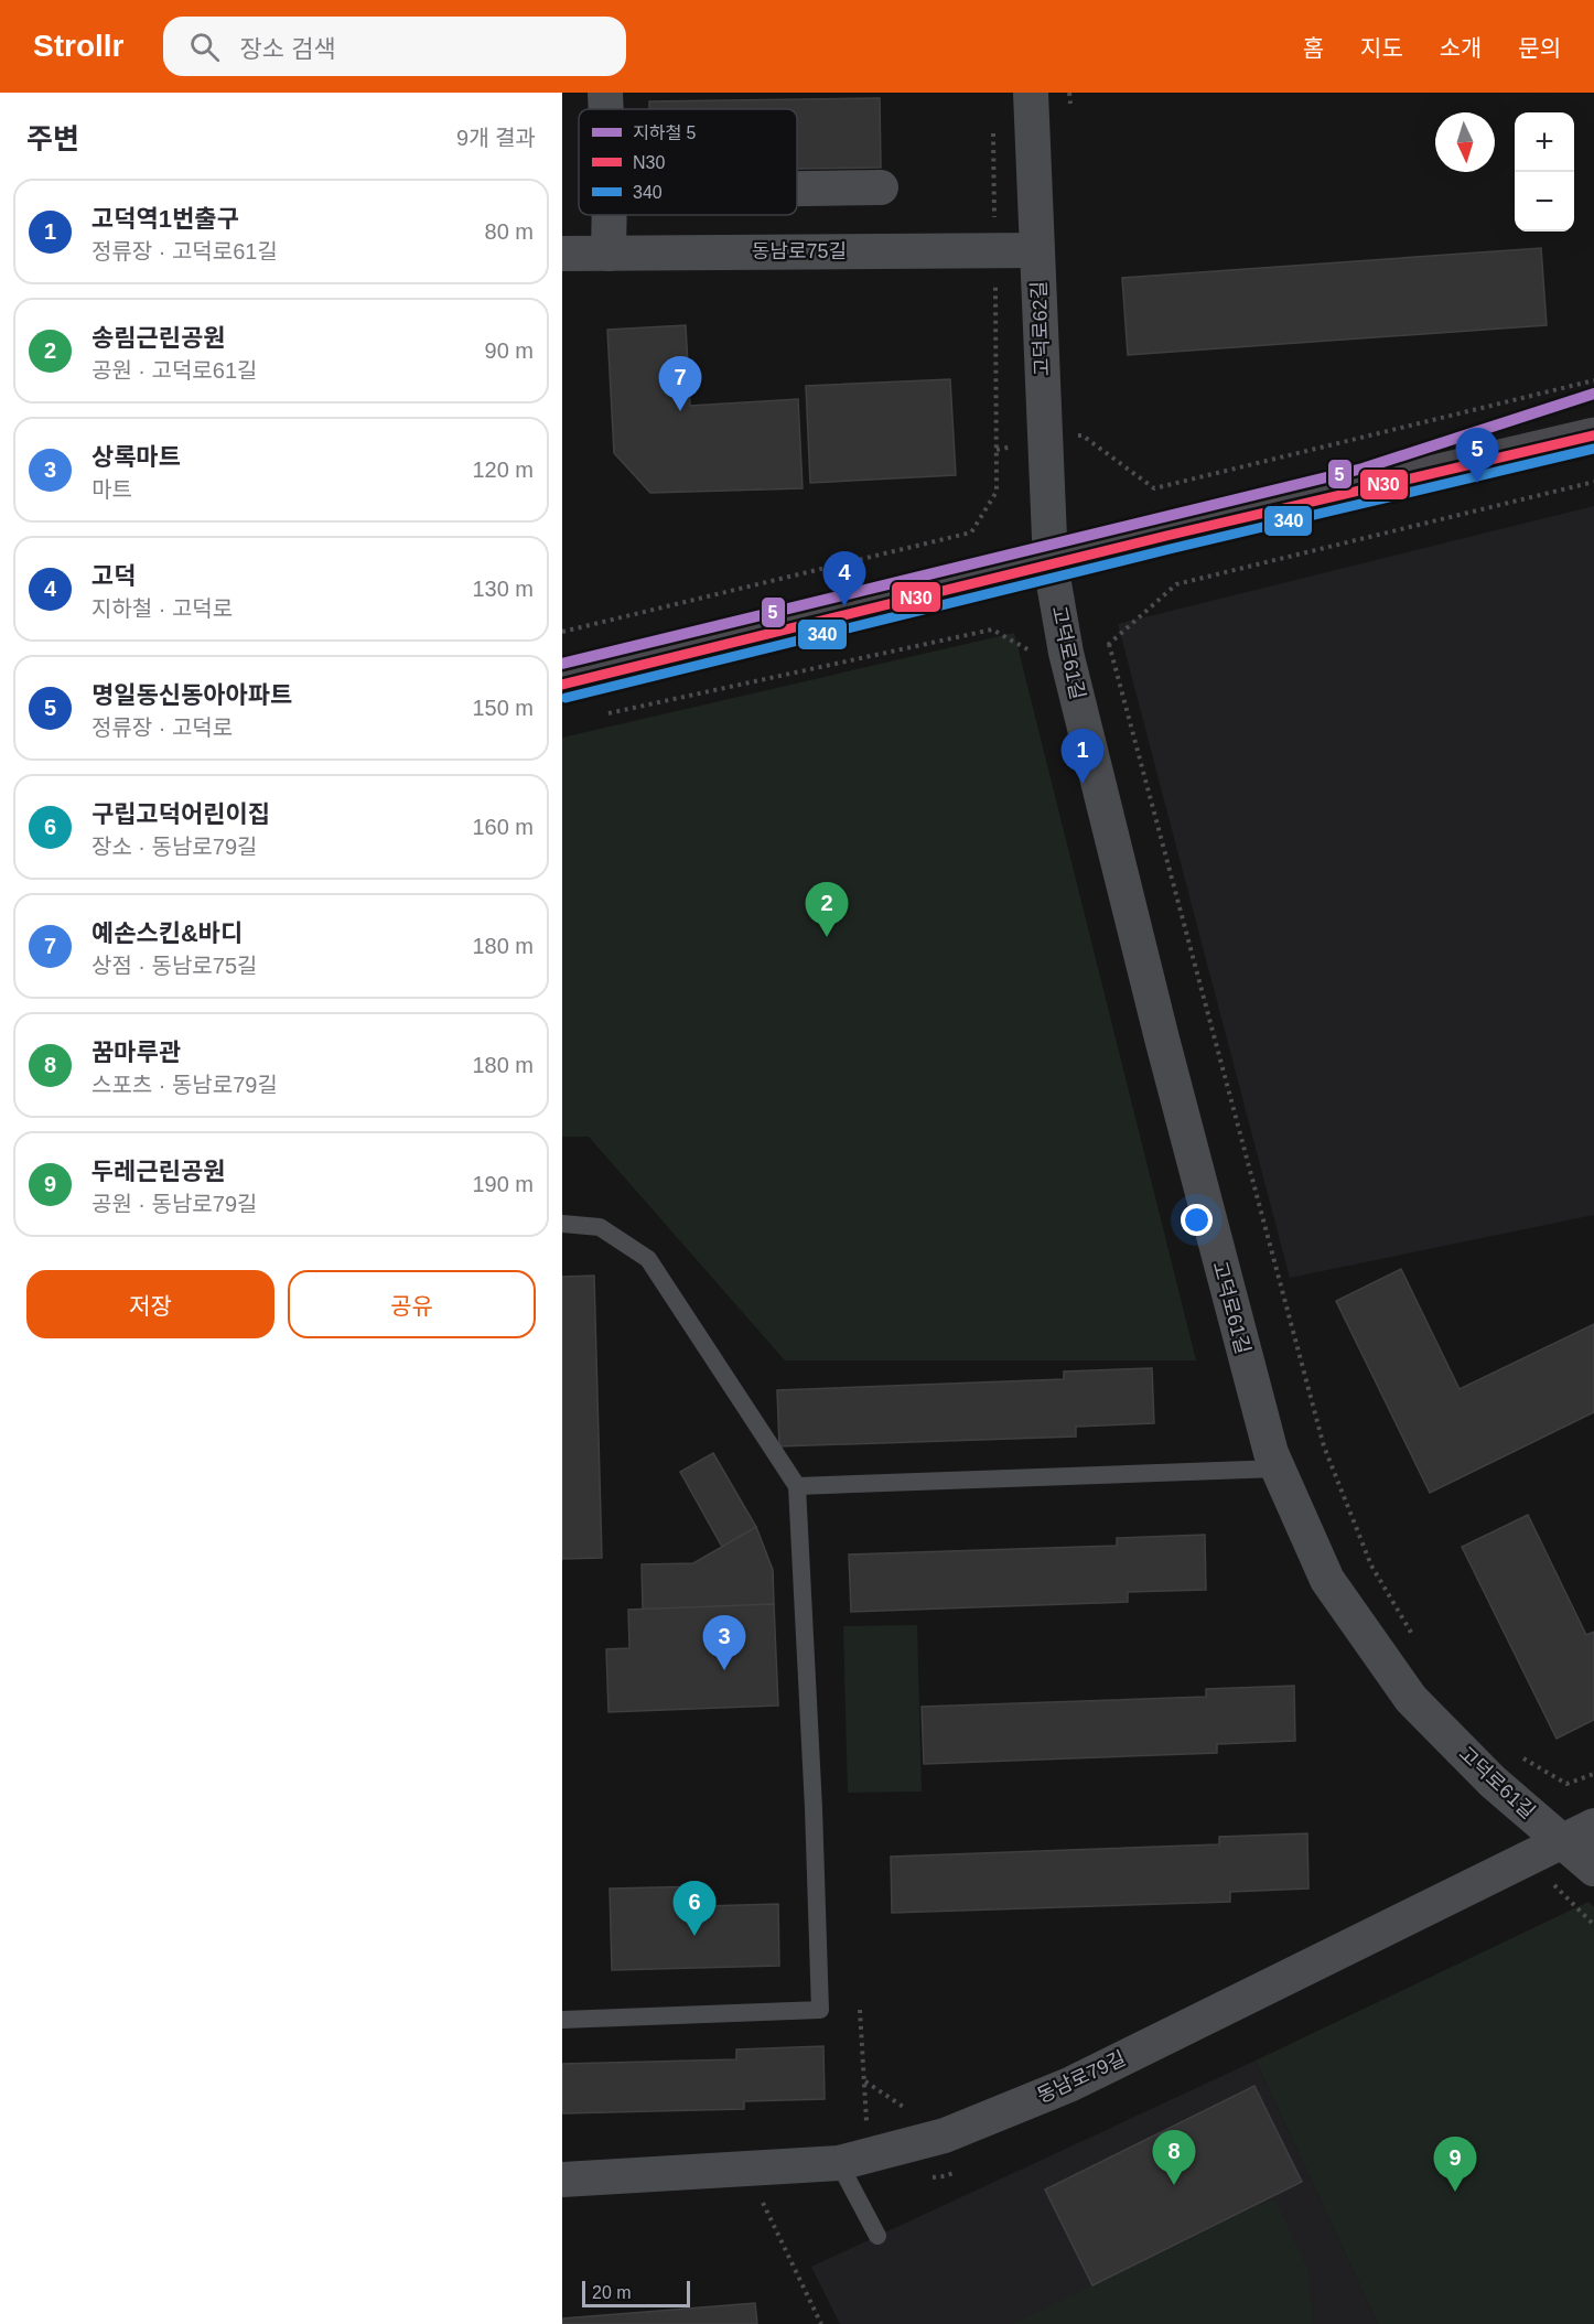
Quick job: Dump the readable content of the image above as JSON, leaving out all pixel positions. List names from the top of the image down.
{
  "streets": {
    "street": [
      "동남로75길",
      "고덕로62길",
      "고덕로61길",
      "동남로79길"
    ]
  },
  "crossings": [
    ["동남로75길", "고덕로62길"],
    ["고덕로62길", "고덕로61길"],
    ["고덕로61길", "동남로79길"]
  ],
  "lines": ["metro line 5", "transit line N30", "transit line 340"],
  "legend": ["지하철 5", "N30", "340"],
  "scale_bar": "20 m",
  "north": "bottom",
  "page": {
    "header": "Strollr",
    "search": "장소 검색",
    "nav": [
      "홈",
      "지도",
      "소개",
      "문의"
    ],
    "heading": ["주변", "9개 결과"],
    "map_buttons": ["+", "−"],
    "list": [
      {
        "mark": "1",
        "name": "고덕역1번출구",
        "note": "정류장 · 고덕로61길",
        "value": "80 m"
      },
      {
        "mark": "2",
        "name": "송림근린공원",
        "note": "공원 · 고덕로61길",
        "value": "90 m"
      },
      {
        "mark": "3",
        "name": "상록마트",
        "note": "마트",
        "value": "120 m"
      },
      {
        "mark": "4",
        "name": "고덕",
        "note": "지하철 · 고덕로",
        "value": "130 m"
      },
      {
        "mark": "5",
        "name": "명일동신동아아파트",
        "note": "정류장 · 고덕로",
        "value": "150 m"
      },
      {
        "mark": "6",
        "name": "구립고덕어린이집",
        "note": "장소 · 동남로79길",
        "value": "160 m"
      },
      {
        "mark": "7",
        "name": "예손스킨&바디",
        "note": "상점 · 동남로75길",
        "value": "180 m"
      },
      {
        "mark": "8",
        "name": "꿈마루관",
        "note": "스포츠 · 동남로79길",
        "value": "180 m"
      },
      {
        "mark": "9",
        "name": "두레근린공원",
        "note": "공원 · 동남로79길",
        "value": "190 m"
      }
    ],
    "pins": [
      "7",
      "5",
      "4",
      "1",
      "2",
      "3",
      "6",
      "8",
      "9"
    ],
    "buttons": ["저장", "공유"],
    "scale": "20 m"
  }
}
